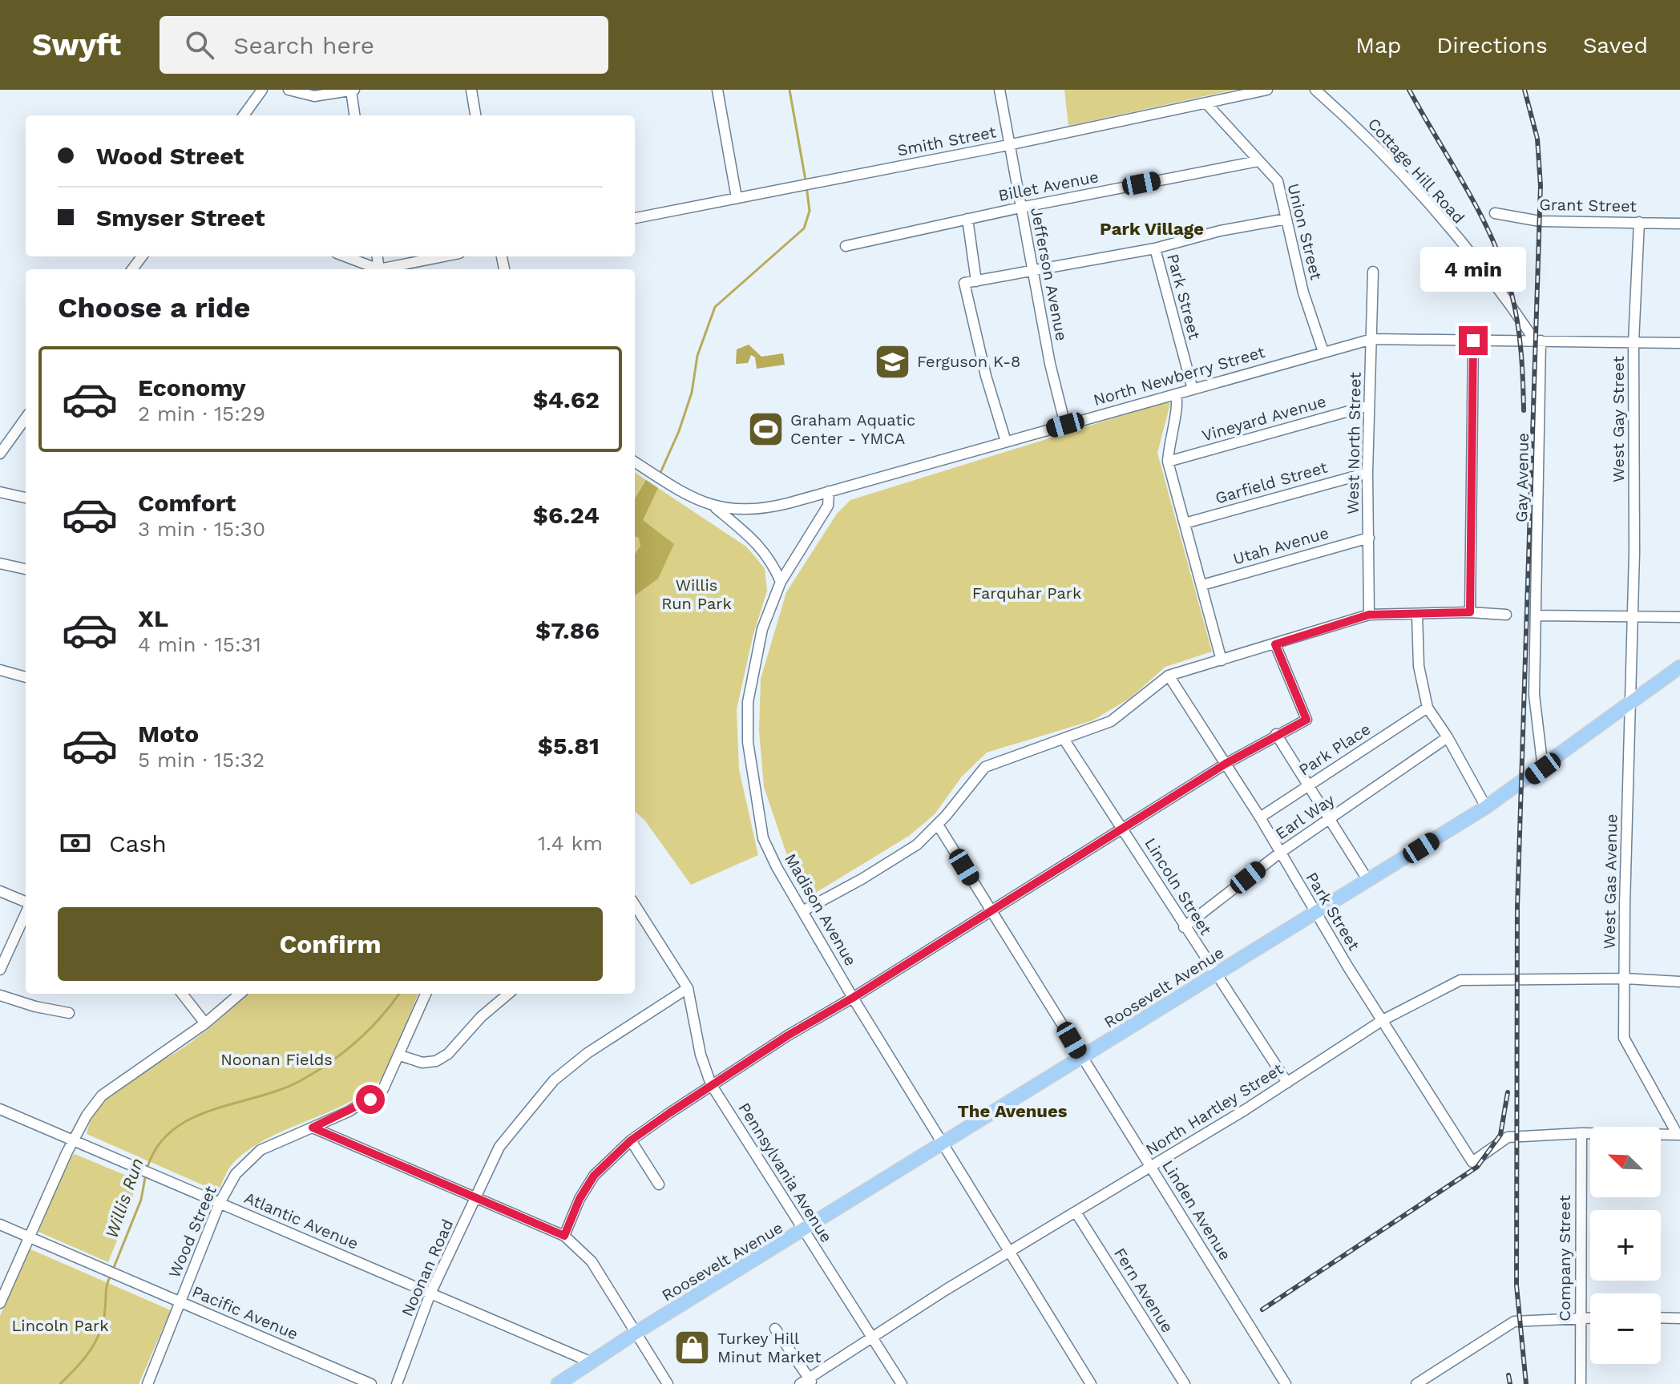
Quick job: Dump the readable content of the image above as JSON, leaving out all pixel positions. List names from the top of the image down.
{
  "streets": {
    "main road": ["Roosevelt Avenue"],
    "street": [
      "Smith Street",
      "Cottage Hill Road",
      "Billet Avenue",
      "Grant Street",
      "Union Street",
      "Jefferson Avenue",
      "Park Street",
      "North Newberry Street",
      "Vineyard Avenue",
      "West Gay Street",
      "West North Street",
      "Gay Avenue",
      "Garfield Street",
      "Utah Avenue",
      "Park Place",
      "Earl Way",
      "West Gas Avenue",
      "Lincoln Street",
      "Madison Avenue",
      "North Hartley Street",
      "Pennsylvania Avenue",
      "Linden Avenue",
      "Atlantic Avenue",
      "Wood Street",
      "Company Street",
      "Noonan Road",
      "Fern Avenue",
      "Pacific Avenue"
    ]
  },
  "crossings": [
    ["Smith Street", "Union Street"],
    ["Smith Street", "Jefferson Avenue"],
    ["Cottage Hill Road", "North Newberry Street"],
    ["Cottage Hill Road", "Gay Avenue"],
    ["Billet Avenue", "Union Street"],
    ["Billet Avenue", "Jefferson Avenue"],
    ["Grant Street", "West Gay Street"],
    ["Union Street", "North Newberry Street"],
    ["Jefferson Avenue", "North Newberry Street"],
    ["Park Street", "North Newberry Street"],
    ["Park Street", "Park Place"],
    ["Park Street", "Earl Way"],
    ["Park Street", "Roosevelt Avenue"],
    ["Park Street", "North Hartley Street"],
    ["Park Street", "Company Street"],
    ["North Newberry Street", "West Gay Street"],
    ["North Newberry Street", "West North Street"],
    ["North Newberry Street", "Gay Avenue"],
    ["North Newberry Street", "Madison Avenue"],
    ["Vineyard Avenue", "West North Street"],
    ["West Gay Street", "West Gas Avenue"],
    ["West North Street", "Garfield Street"],
    ["West North Street", "Utah Avenue"],
    ["Gay Avenue", "Roosevelt Avenue"],
    ["Earl Way", "Lincoln Street"],
    ["West Gas Avenue", "Roosevelt Avenue"],
    ["West Gas Avenue", "North Hartley Street"],
    ["Lincoln Street", "Roosevelt Avenue"],
    ["Lincoln Street", "North Hartley Street"],
    ["Madison Avenue", "Roosevelt Avenue"],
    ["Madison Avenue", "North Hartley Street"],
    ["Roosevelt Avenue", "Pennsylvania Avenue"],
    ["Roosevelt Avenue", "Linden Avenue"],
    ["Roosevelt Avenue", "Atlantic Avenue"],
    ["North Hartley Street", "Pennsylvania Avenue"],
    ["North Hartley Street", "Linden Avenue"],
    ["North Hartley Street", "Fern Avenue"],
    ["Pennsylvania Avenue", "Noonan Road"],
    ["Atlantic Avenue", "Wood Street"],
    ["Atlantic Avenue", "Noonan Road"],
    ["Wood Street", "Pacific Avenue"]
  ],
  "districts": ["Park Village", "The Avenues"],
  "water": ["Willis Run"],
  "parks": [
    "Willis Run Park",
    "Farquhar Park",
    "Noonan Fields",
    "Lincoln Park"
  ],
  "places": {
    "school or university": ["Ferguson K-8"],
    "sports": ["Graham Aquatic Center - YMCA"],
    "shop": ["Turkey Hill Minut Market"]
  },
  "north": "top left",
  "page": {
    "header": "Swyft",
    "search": "Search here",
    "nav": ["Map", "Directions", "Saved"],
    "banner": ["Wood Street", "Smyser Street"],
    "bubble": "4 min",
    "heading": "Choose a ride",
    "list": [
      {
        "name": "Economy",
        "note": "2 min · 15:29",
        "value": "$4.62"
      },
      {
        "name": "Comfort",
        "note": "3 min · 15:30",
        "value": "$6.24"
      },
      {
        "name": "XL",
        "note": "4 min · 15:31",
        "value": "$7.86"
      },
      {
        "name": "Moto",
        "note": "5 min · 15:32",
        "value": "$5.81"
      }
    ],
    "pay": ["Cash", "1.4 km"],
    "buttons": "Confirm",
    "map_buttons": ["+", "−"]
  }
}
